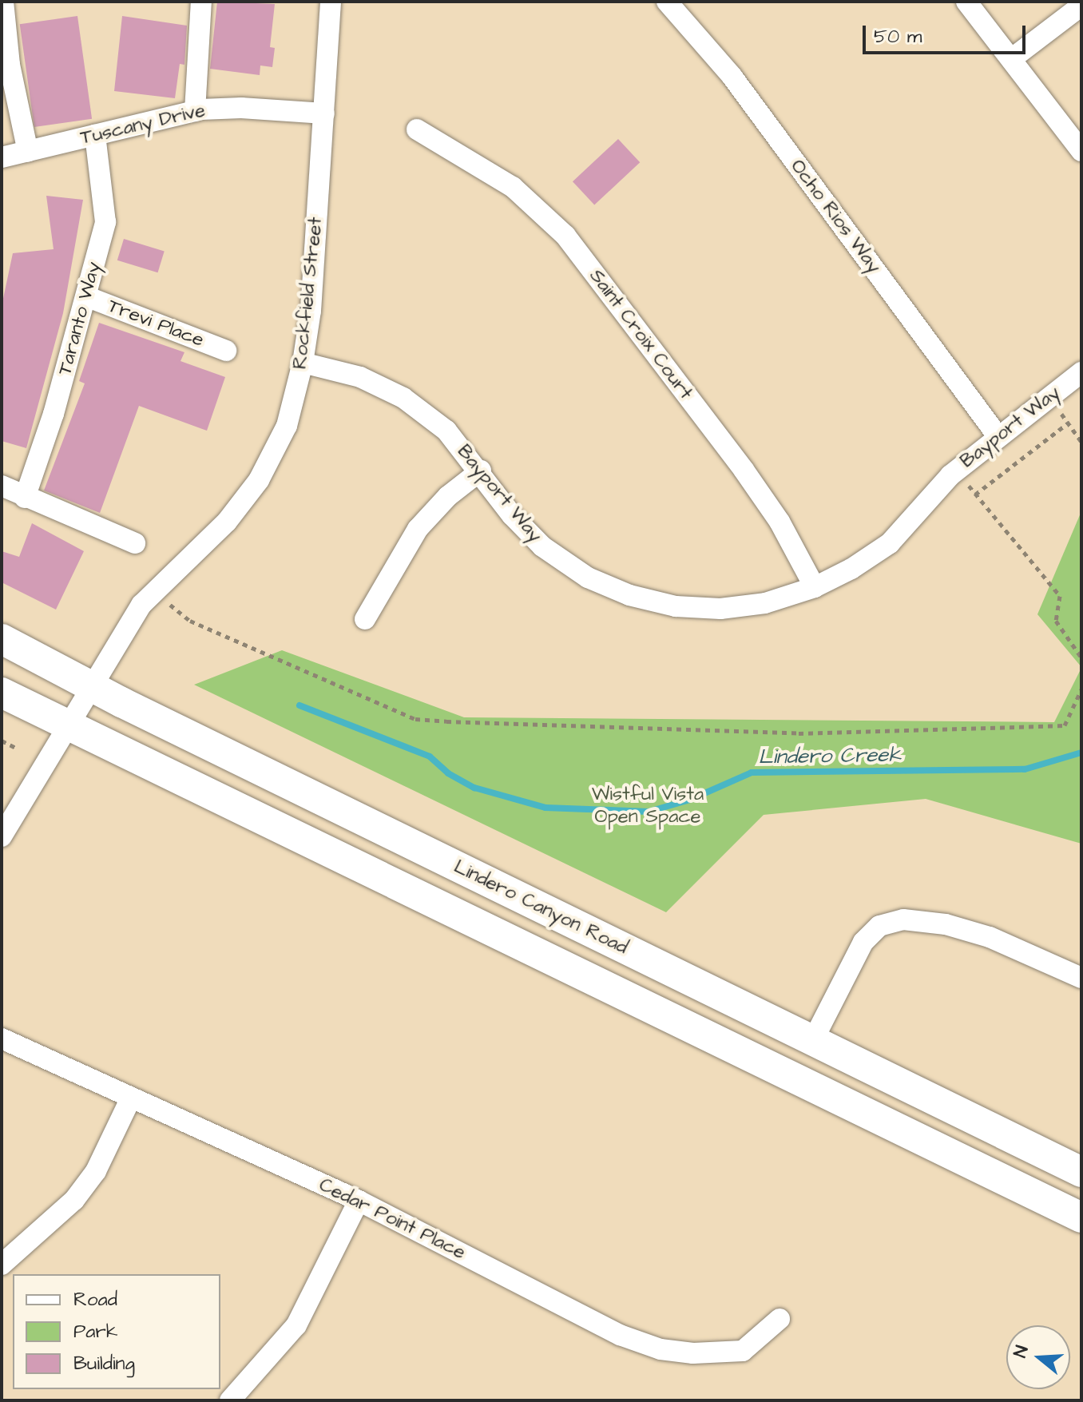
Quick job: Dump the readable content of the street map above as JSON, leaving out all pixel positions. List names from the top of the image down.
{
  "streets": {
    "main road": ["Lindero Canyon Road"],
    "street": [
      "Tuscany Drive",
      "Ocho Rios Way",
      "Rockfield Street",
      "Taranto Way",
      "Trevi Place",
      "Saint Croix Court",
      "Bayport Way",
      "Cedar Point Place"
    ]
  },
  "crossings": [
    ["Tuscany Drive", "Rockfield Street"],
    ["Tuscany Drive", "Taranto Way"],
    ["Ocho Rios Way", "Bayport Way"],
    ["Rockfield Street", "Bayport Way"],
    ["Rockfield Street", "Lindero Canyon Road"],
    ["Taranto Way", "Trevi Place"],
    ["Saint Croix Court", "Bayport Way"]
  ],
  "water": ["Lindero Creek"],
  "parks": ["Wistful Vista Open Space"],
  "legend": ["Road", "Park", "Building"],
  "scale_bar": "50 m",
  "north": "left"
}
